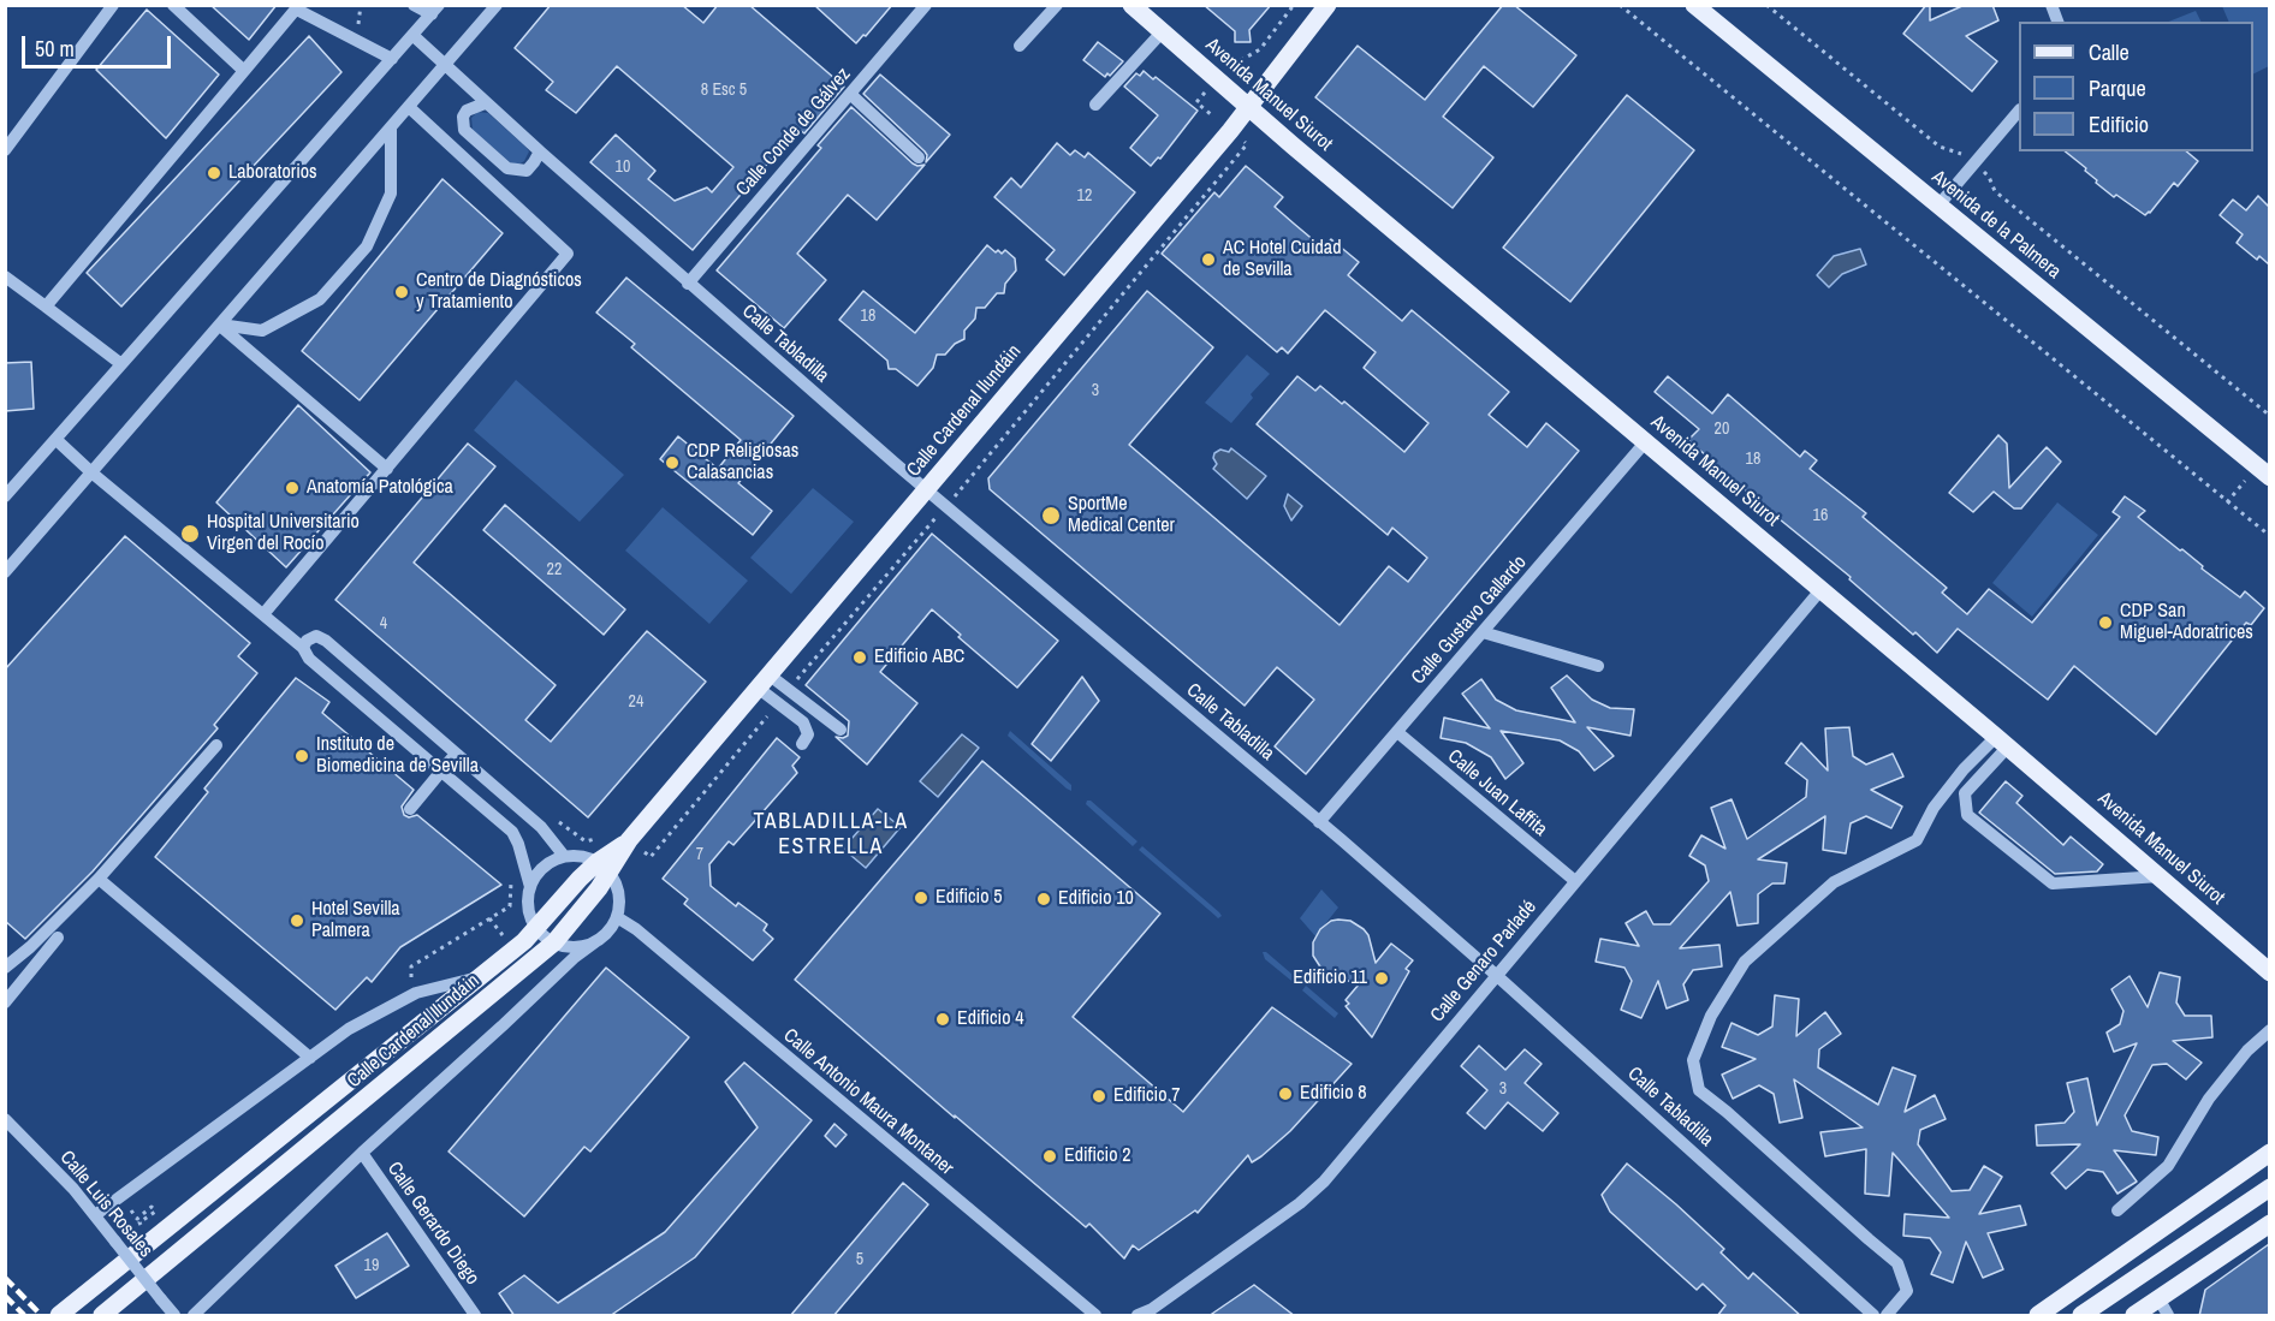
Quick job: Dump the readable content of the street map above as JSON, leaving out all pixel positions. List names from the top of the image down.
{
  "streets": {
    "main road": ["Avenida Manuel Siurot", "Avenida de la Palmera", "Calle Cardenal Ilundáin"],
    "street": [
      "Calle Conde de Gálvez",
      "Calle Tabladilla",
      "Calle Gustavo Gallardo",
      "Calle Juan Laffita",
      "Calle Genaro Parladé",
      "Calle Antonio Maura Montaner",
      "Calle Luis Rosales",
      "Calle Gerardo Diego"
    ]
  },
  "crossings": [
    ["Avenida Manuel Siurot", "Calle Cardenal Ilundáin"],
    ["Avenida Manuel Siurot", "Calle Gustavo Gallardo"],
    ["Avenida Manuel Siurot", "Calle Genaro Parladé"],
    ["Calle Conde de Gálvez", "Calle Tabladilla"],
    ["Calle Tabladilla", "Calle Cardenal Ilundáin"],
    ["Calle Tabladilla", "Calle Gustavo Gallardo"],
    ["Calle Tabladilla", "Calle Genaro Parladé"],
    ["Calle Cardenal Ilundáin", "Calle Luis Rosales"],
    ["Calle Gustavo Gallardo", "Calle Juan Laffita"],
    ["Calle Juan Laffita", "Calle Genaro Parladé"]
  ],
  "districts": ["TABLADILLA-LA ESTRELLA"],
  "places": [
    "Laboratorios",
    "AC Hotel Cuidad de Sevilla",
    "Centro de Diagnósticos y Tratamiento",
    "CDP Religiosas Calasancias",
    "Anatomía Patológica",
    "SportMe Medical Center",
    "Hospital Universitario Virgen del Rocío",
    "CDP San Miguel-Adoratrices",
    "Edificio ABC",
    "Instituto de Biomedicina de Sevilla",
    "Edificio 5",
    "Edificio 10",
    "Hotel Sevilla Palmera",
    "Edificio 11",
    "Edificio 4",
    "Edificio 8",
    "Edificio 7",
    "Edificio 2"
  ],
  "house_numbers": [
    "8 Esc 5",
    "10",
    "12",
    "18",
    "3",
    "20",
    "18",
    "16",
    "22",
    "4",
    "24",
    "7",
    "3",
    "5",
    "19"
  ],
  "legend": ["Calle", "Parque", "Edificio"],
  "scale_bar": "50 m"
}
